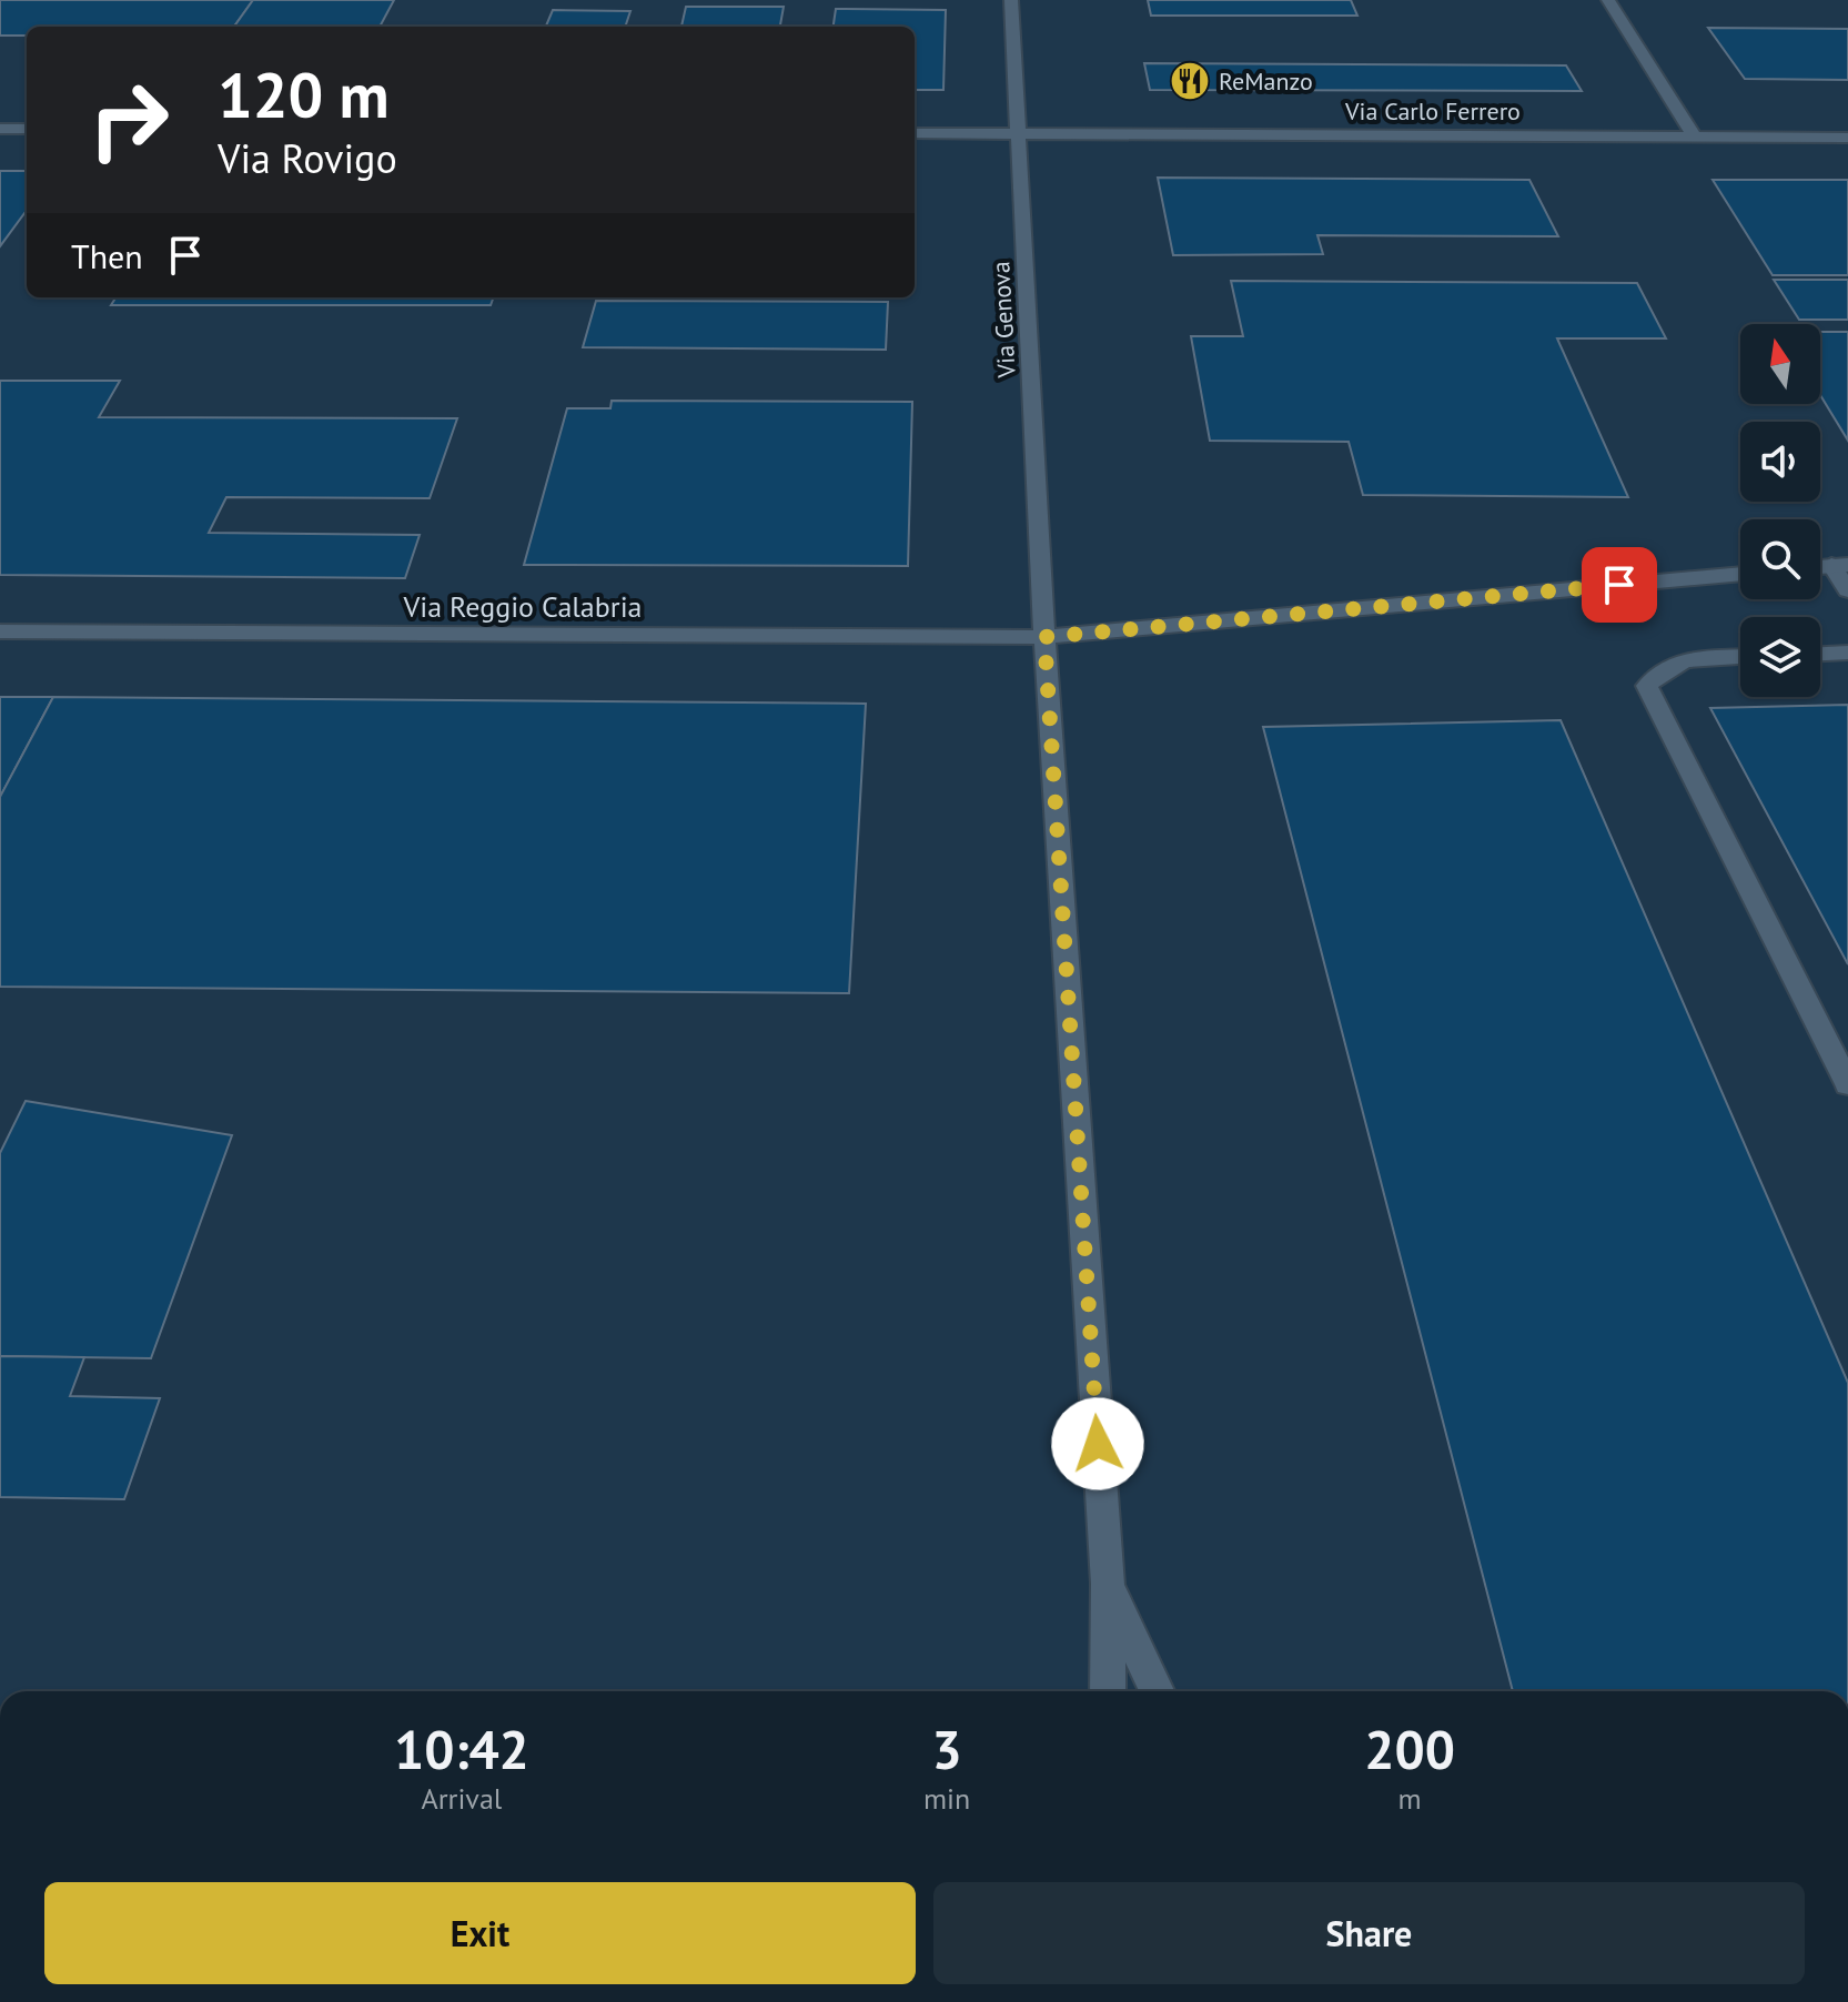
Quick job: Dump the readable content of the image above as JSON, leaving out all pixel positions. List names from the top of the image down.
{
  "streets": {
    "street": ["Via Carlo Ferrero", "Via Genova", "Via Reggio Calabria"]
  },
  "crossings": [
    ["Via Carlo Ferrero", "Via Genova"],
    ["Via Genova", "Via Reggio Calabria"]
  ],
  "places": {
    "restaurant": ["ReManzo"]
  },
  "north": "top",
  "page": {
    "turn": ["120 m", "Via Rovigo"],
    "then": "Then",
    "eta": [
      "10:42",
      "Arrival",
      "3",
      "min",
      "200",
      "m"
    ],
    "buttons": ["Exit", "Share"]
  }
}
